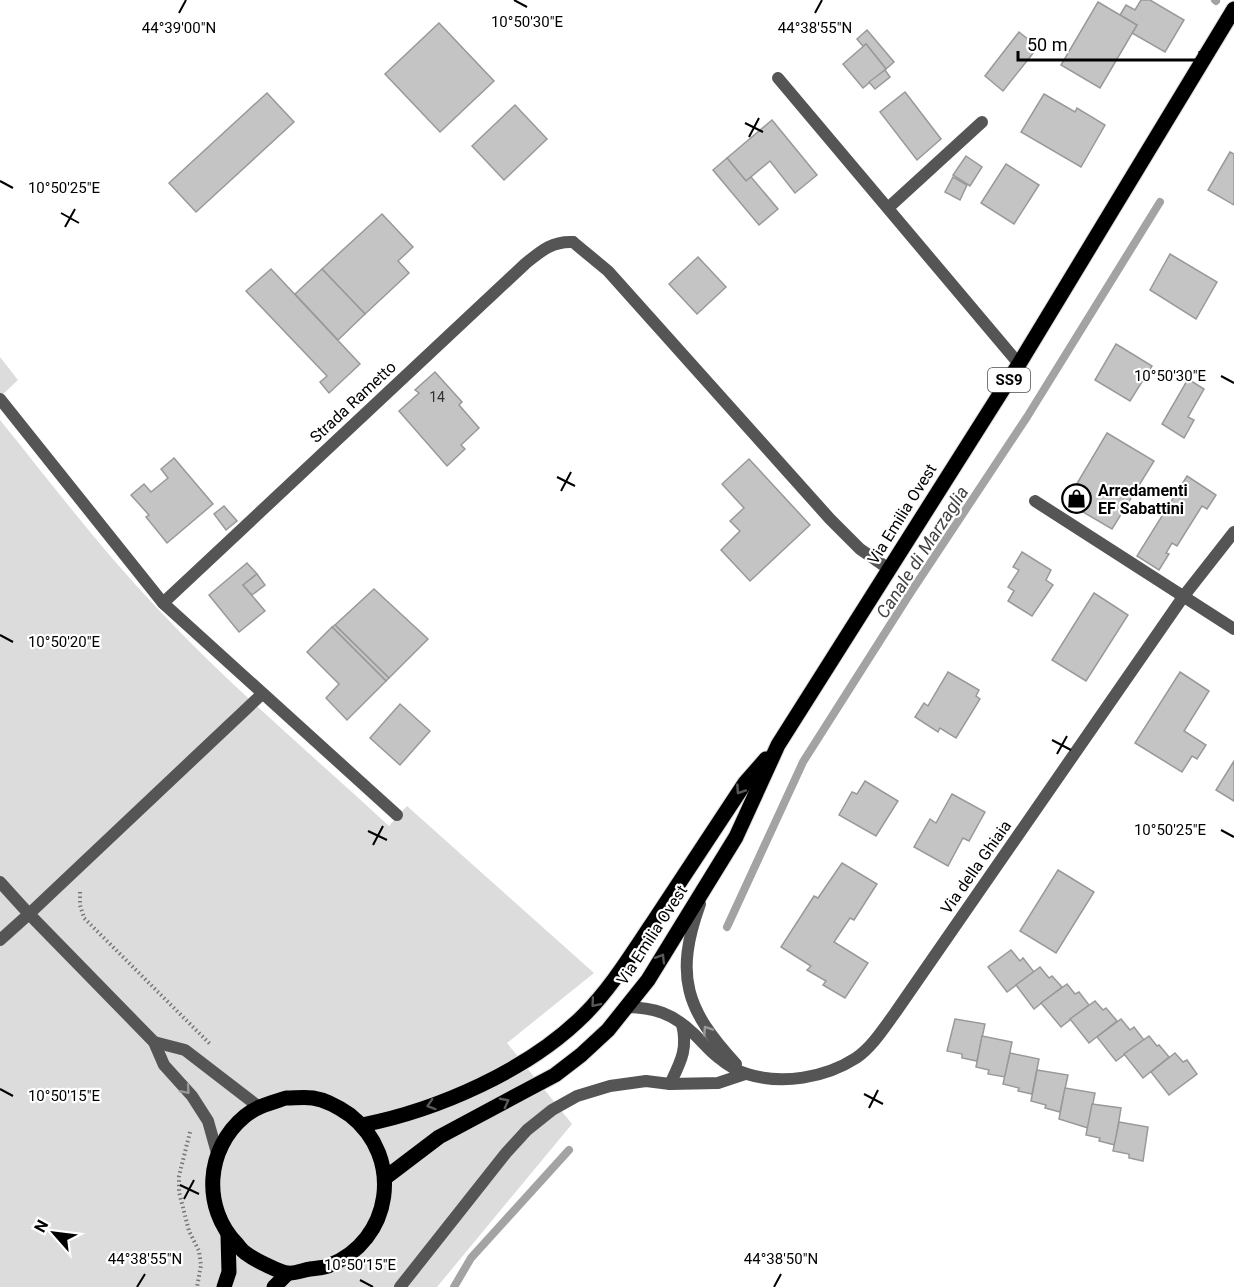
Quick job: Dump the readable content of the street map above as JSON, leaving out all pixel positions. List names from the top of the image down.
{
  "streets": {
    "main road": ["SS9", "Via Emilia Ovest"],
    "street": ["Strada Rametto", "Via della Ghiaia"]
  },
  "crossings": [
    ["Strada Rametto", "Via Emilia Ovest"],
    ["Via Emilia Ovest", "Via della Ghiaia"]
  ],
  "water": ["Canale di Marzaglia"],
  "places": {
    "shop": ["Arredamenti EF Sabattini"]
  },
  "house_numbers": ["14"],
  "scale_bar": "50 m",
  "north": "top left",
  "coordinates": [
    "10°50'30\"E",
    "44°39'00\"N",
    "44°38'55\"N",
    "10°50'25\"E",
    "10°50'20\"E",
    "10°50'15\"E",
    "44°38'50\"N"
  ]
}
